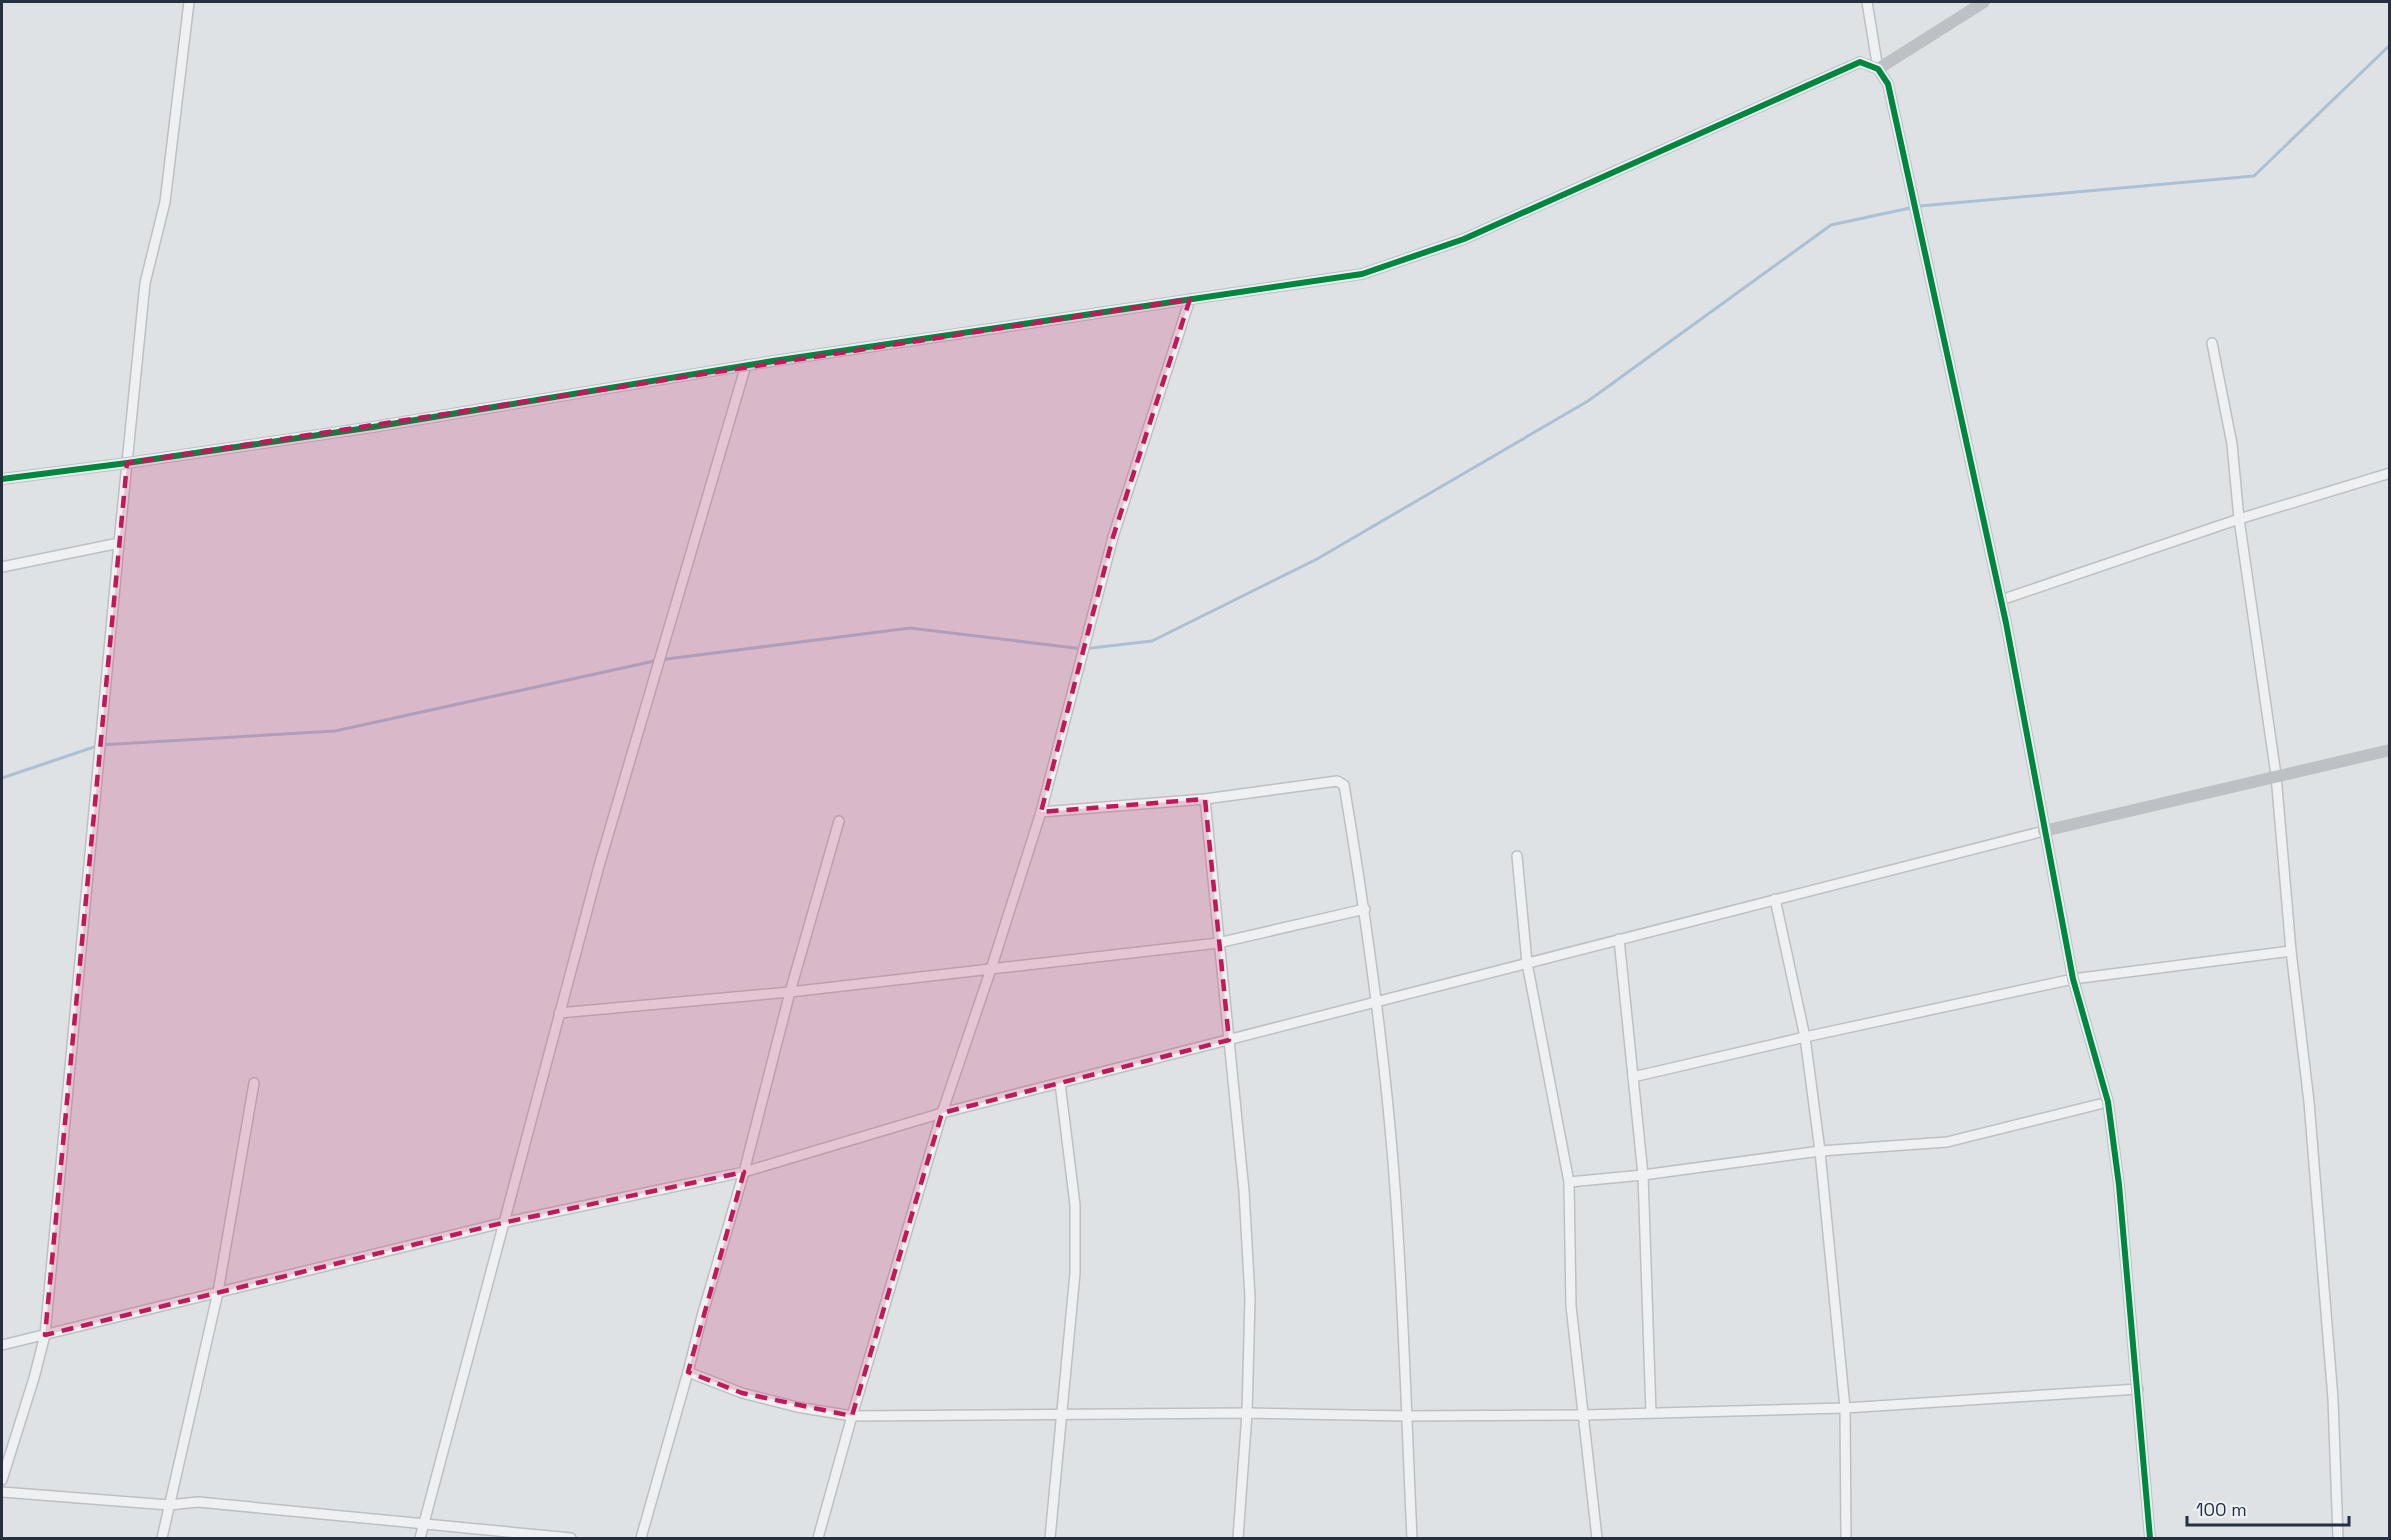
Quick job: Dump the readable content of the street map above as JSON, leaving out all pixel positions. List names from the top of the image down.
{
  "scale_bar": "100 m"
}
